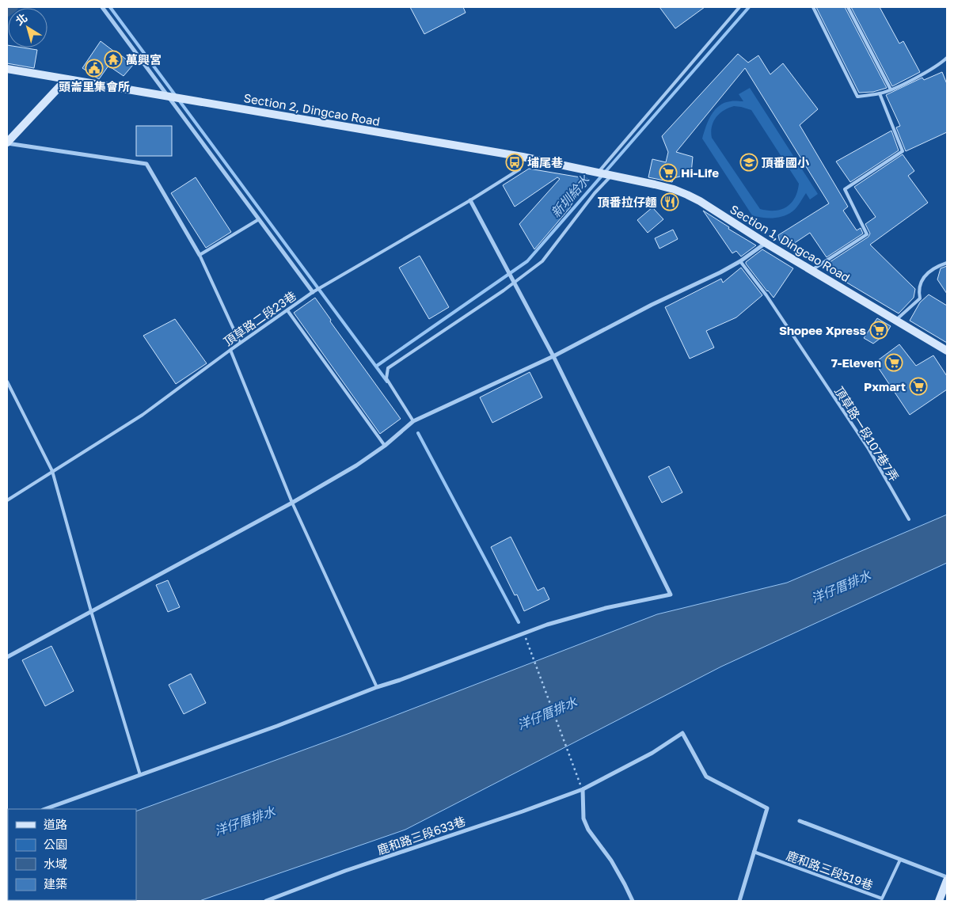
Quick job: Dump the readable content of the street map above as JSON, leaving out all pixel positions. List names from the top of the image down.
{
  "streets": {
    "street": ["Section 2, Dingcao Road", "Section 1, Dingcao Road", "鹿和路三段633巷"],
    "lane": ["頂草路二段23巷", "頂草路一段107巷7弄", "鹿和路三段519巷"]
  },
  "crossings": [
    ["Section 2, Dingcao Road", "Section 1, Dingcao Road"],
    ["Section 2, Dingcao Road", "頂草路二段23巷"],
    ["鹿和路三段633巷", "鹿和路三段519巷"]
  ],
  "water": ["新圳給水", "洋仔厝排水"],
  "places": {
    "temple": ["萬興宮"],
    "public building": ["頭崙里集會所"],
    "bus stop": ["埔尾巷"],
    "school or university": ["頂番國小"],
    "supermarket": [
      "Hi-Life",
      "Shopee Xpress",
      "7-Eleven",
      "Pxmart"
    ],
    "restaurant": ["頂番拉仔麵"]
  },
  "legend": [
    "道路",
    "公園",
    "水域",
    "建築"
  ],
  "north": "top left"
}
